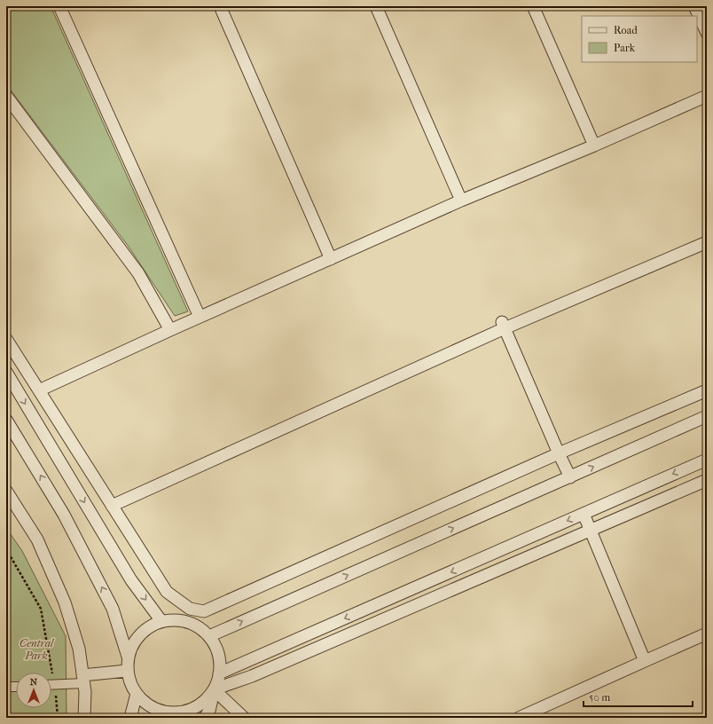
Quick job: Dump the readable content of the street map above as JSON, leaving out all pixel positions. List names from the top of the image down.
{
  "parks": ["Central Park"],
  "legend": ["Road", "Park"],
  "scale_bar": "50 m",
  "north": "top"
}
